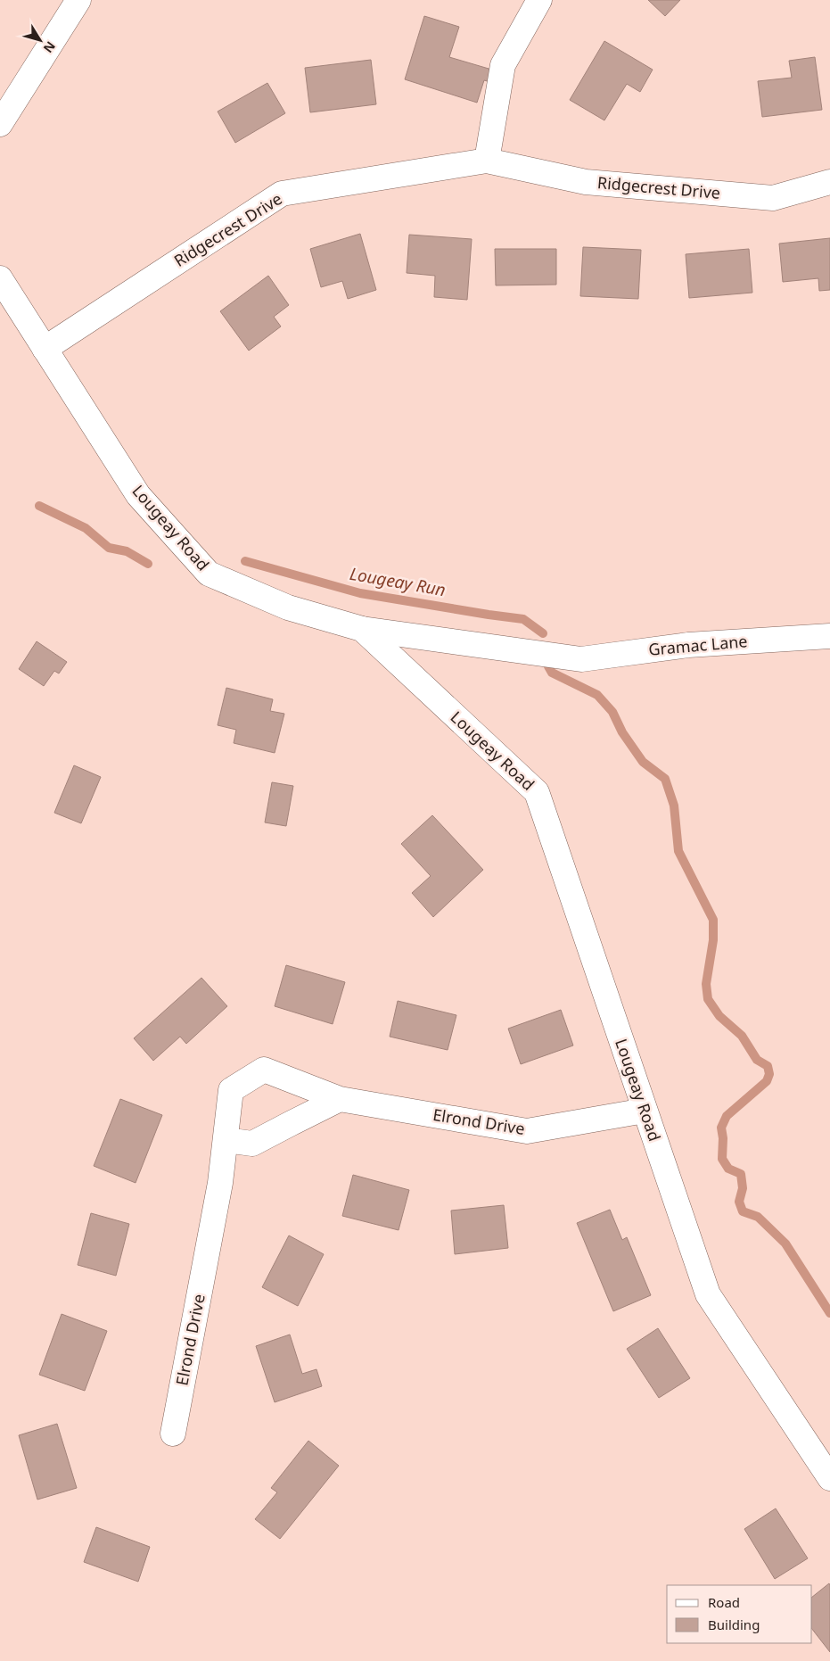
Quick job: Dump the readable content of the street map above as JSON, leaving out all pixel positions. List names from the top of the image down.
{
  "streets": {
    "main road": [
      "Ridgecrest Drive",
      "Lougeay Road",
      "Gramac Lane",
      "Elrond Drive"
    ]
  },
  "crossings": [
    ["Ridgecrest Drive", "Lougeay Road"],
    ["Lougeay Road", "Gramac Lane"],
    ["Lougeay Road", "Elrond Drive"]
  ],
  "water": ["Lougeay Run"],
  "legend": ["Road", "Building"],
  "north": "bottom right"
}
